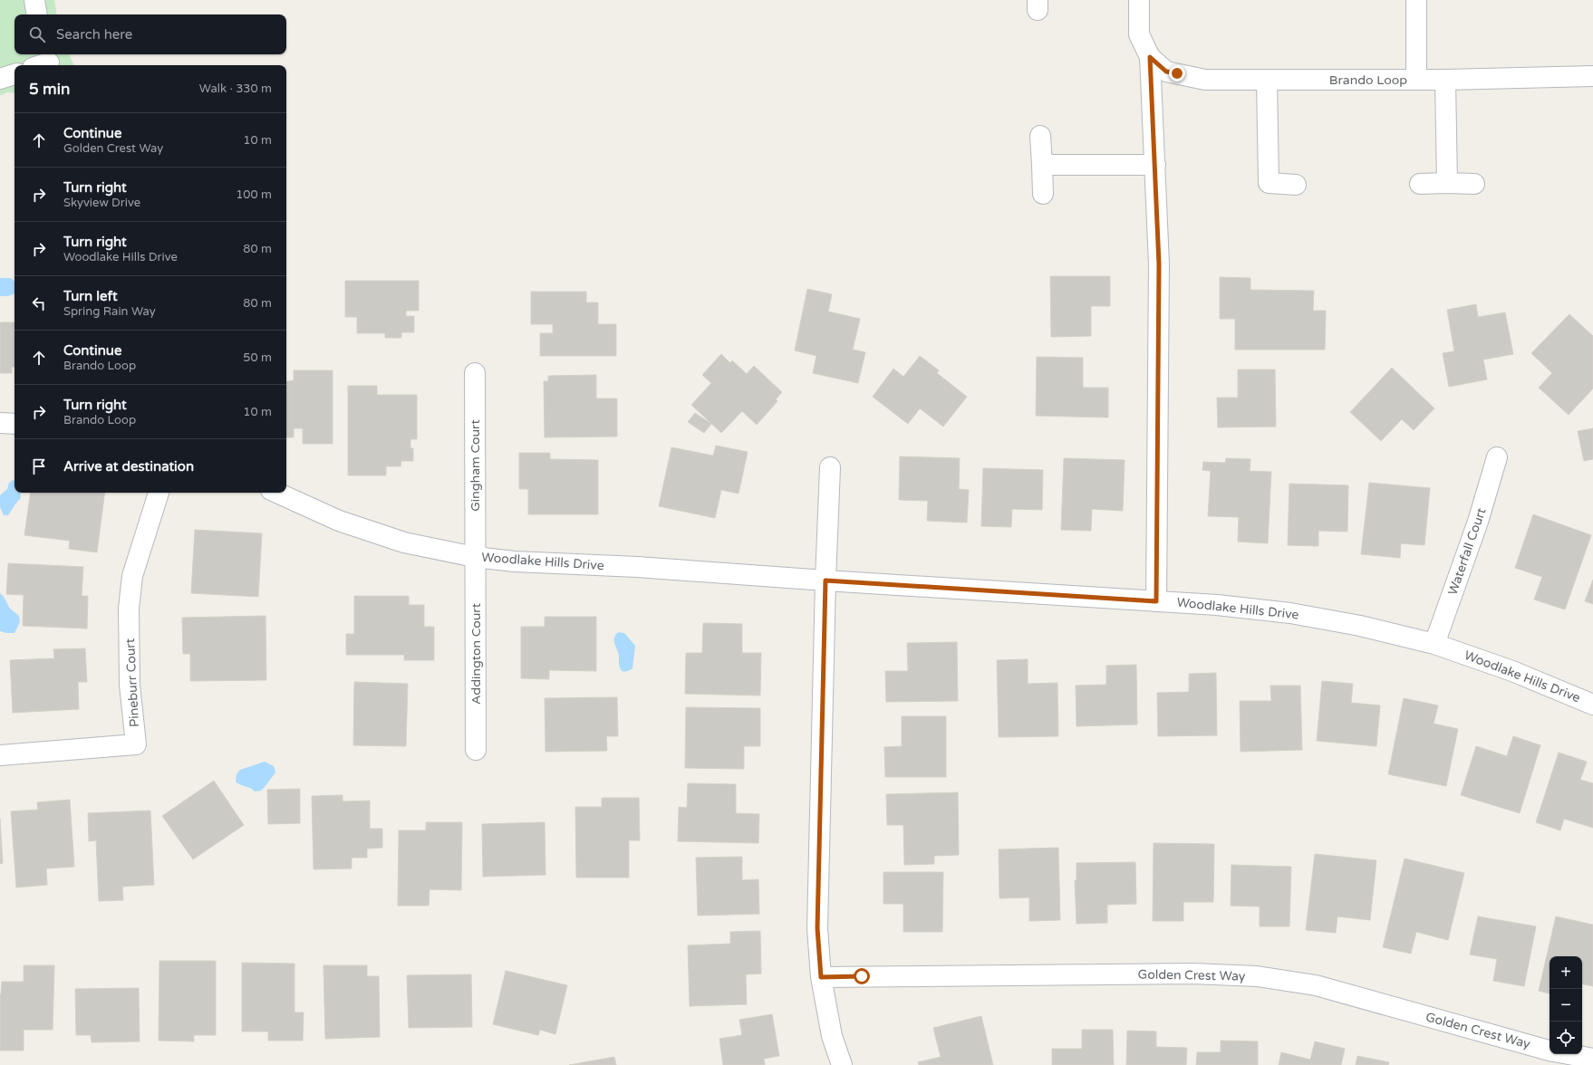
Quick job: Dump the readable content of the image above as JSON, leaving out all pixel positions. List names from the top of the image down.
{
  "streets": {
    "street": [
      "Brando Loop",
      "Gingham Court",
      "Waterfall Court",
      "Woodlake Hills Drive",
      "Addington Court",
      "Pineburr Court",
      "Golden Crest Way"
    ]
  },
  "crossings": [
    ["Brando Loop", "Woodlake Hills Drive"],
    ["Gingham Court", "Woodlake Hills Drive"],
    ["Gingham Court", "Addington Court"],
    ["Waterfall Court", "Woodlake Hills Drive"],
    ["Woodlake Hills Drive", "Addington Court"]
  ],
  "page": {
    "search": "Search here",
    "heading": ["5 min", "Walk · 330 m"],
    "list": [
      ["Continue", "Golden Crest Way", "10 m"],
      ["Turn right", "Skyview Drive", "100 m"],
      ["Turn right", "Woodlake Hills Drive", "80 m"],
      ["Turn left", "Spring Rain Way", "80 m"],
      ["Continue", "Brando Loop", "50 m"],
      ["Turn right", "Brando Loop", "10 m"],
      "Arrive at destination"
    ],
    "map_buttons": ["+", "−"]
  }
}
